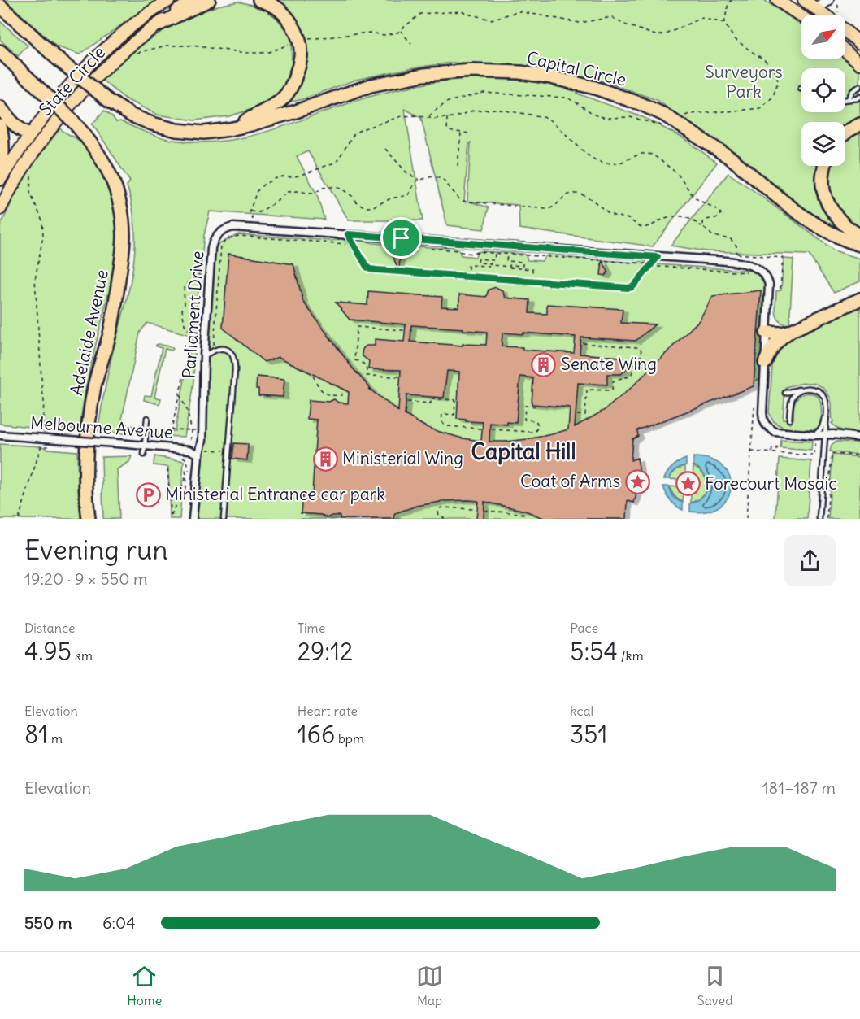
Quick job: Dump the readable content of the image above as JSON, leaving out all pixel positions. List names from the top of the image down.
{
  "streets": {
    "highway": ["Capital Circle", "Adelaide Avenue"],
    "main road": ["State Circle"],
    "street": ["Parliament Drive", "Melbourne Avenue"]
  },
  "crossings": [
    ["Parliament Drive", "Melbourne Avenue"]
  ],
  "districts": ["Capital Hill"],
  "parks": ["Surveyors Park"],
  "places": {
    "building": ["Senate Wing", "Ministerial Wing"],
    "place": ["Coat of Arms", "Forecourt Mosaic"],
    "parking": ["Ministerial Entrance car park"]
  },
  "north": "top right",
  "page": {
    "heading": ["Evening run", "19:20 · 9 × 550 m"],
    "stats": [
      ["Distance", "4.95 km"],
      ["Time", "29:12"],
      ["Pace", "5:54 /km"],
      ["Elevation", "81 m"],
      ["Heart rate", "166 bpm"],
      ["kcal", "351"]
    ],
    "chart": ["Elevation", "181–187 m"],
    "list": [
      {
        "name": "550 m",
        "note": "6:04"
      }
    ],
    "tabs": ["Home", "Map", "Saved"]
  }
}
